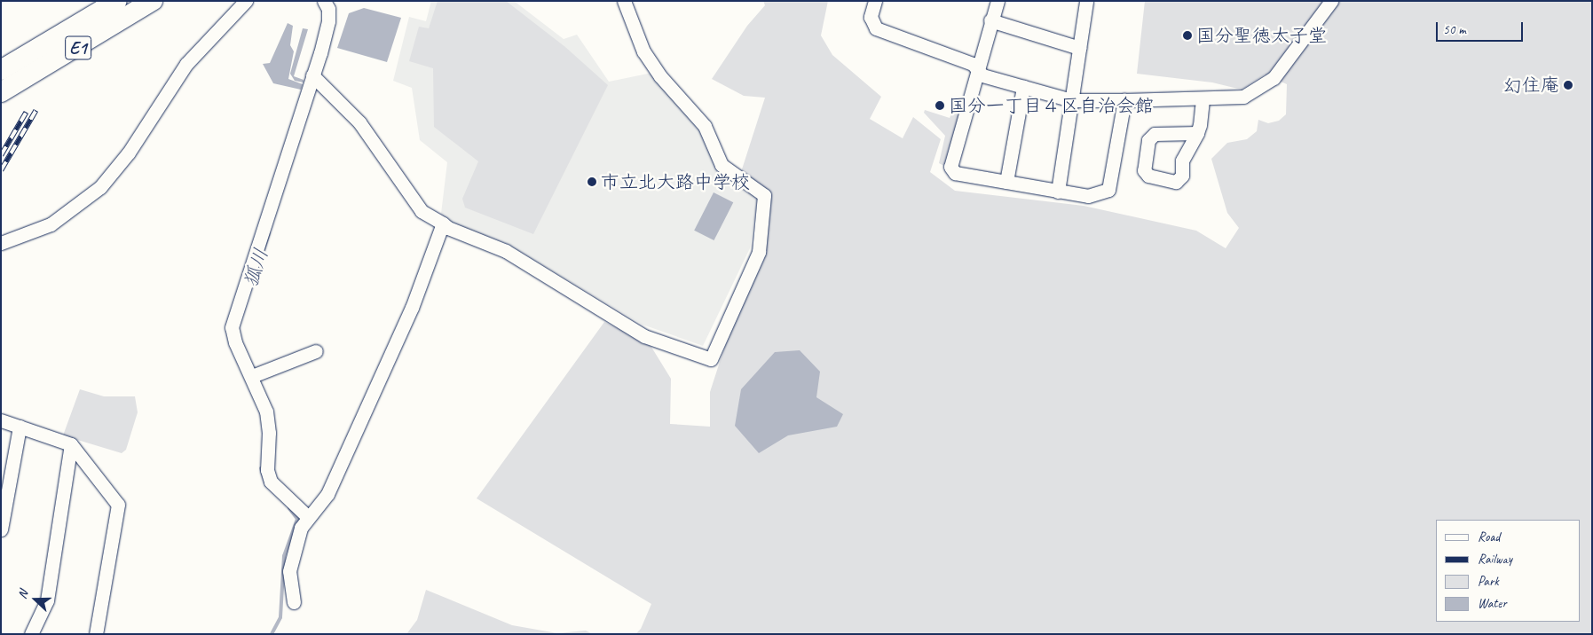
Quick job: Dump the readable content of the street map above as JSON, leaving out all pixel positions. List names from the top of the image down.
{
  "streets": {
    "highway": ["E1"]
  },
  "water": ["狐川"],
  "places": [
    "国分聖徳太子堂",
    "幻住庵",
    "国分一丁目４区自治会館",
    "市立北大路中学校"
  ],
  "legend": [
    "Road",
    "Railway",
    "Park",
    "Water"
  ],
  "scale_bar": "50 m",
  "north": "left"
}
